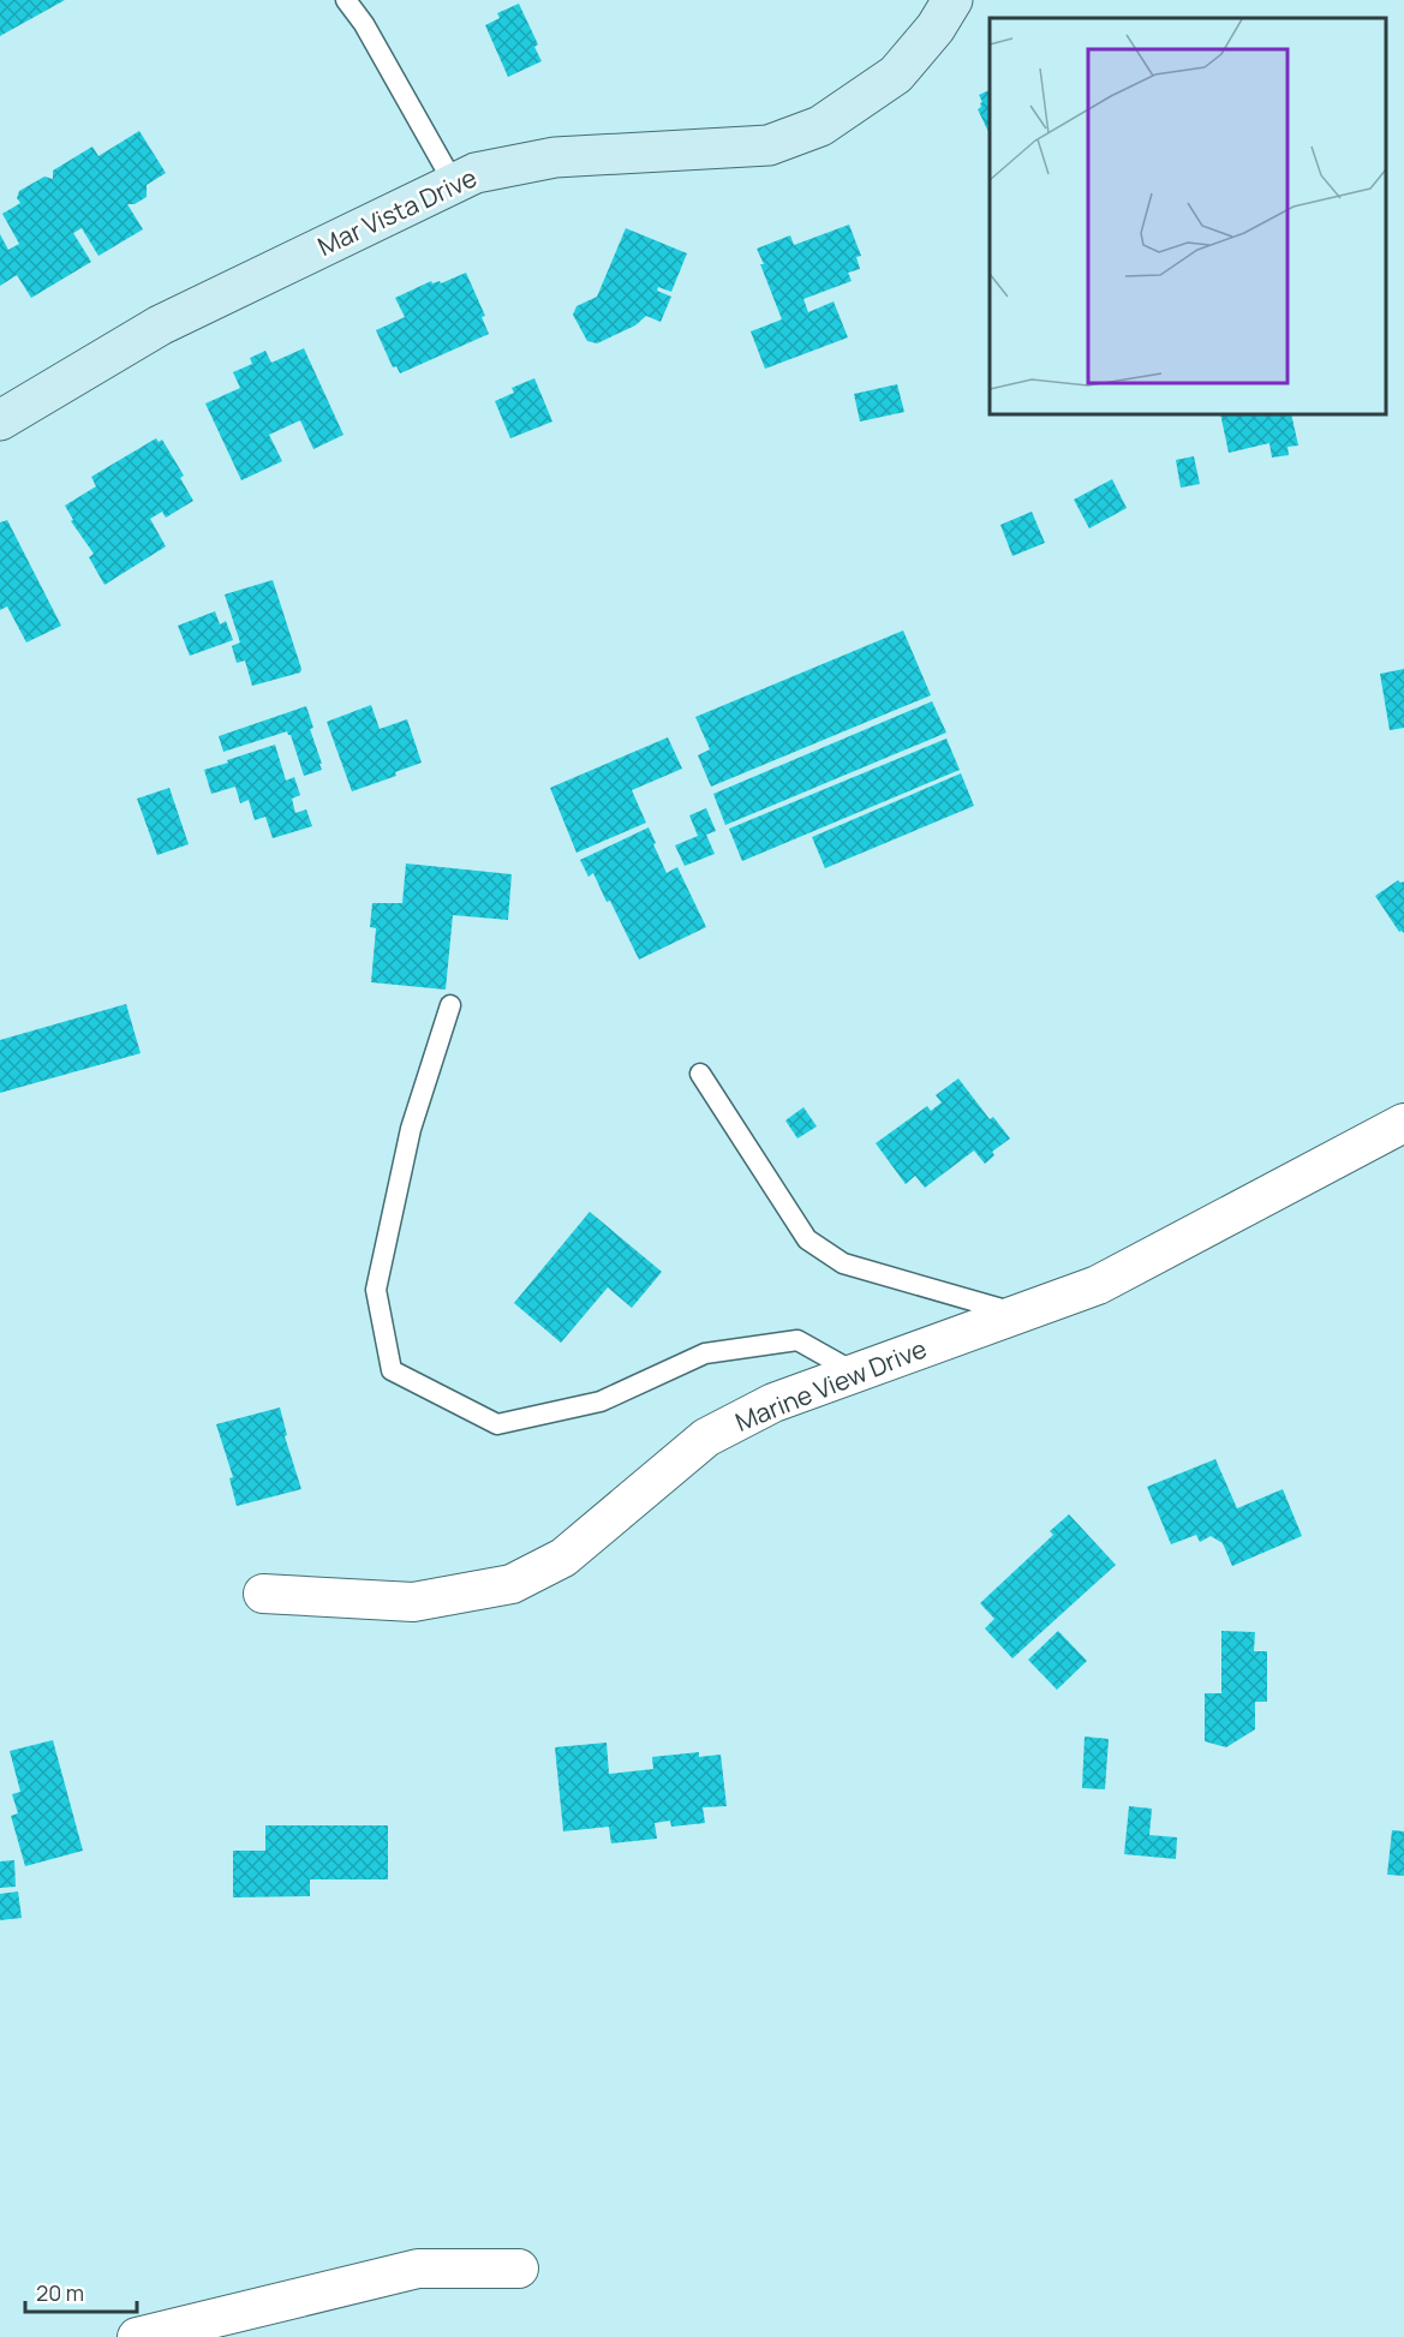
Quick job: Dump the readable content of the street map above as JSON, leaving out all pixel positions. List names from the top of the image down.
{
  "streets": {
    "street": ["Mar Vista Drive", "Marine View Drive"]
  },
  "scale_bar": "20 m"
}
